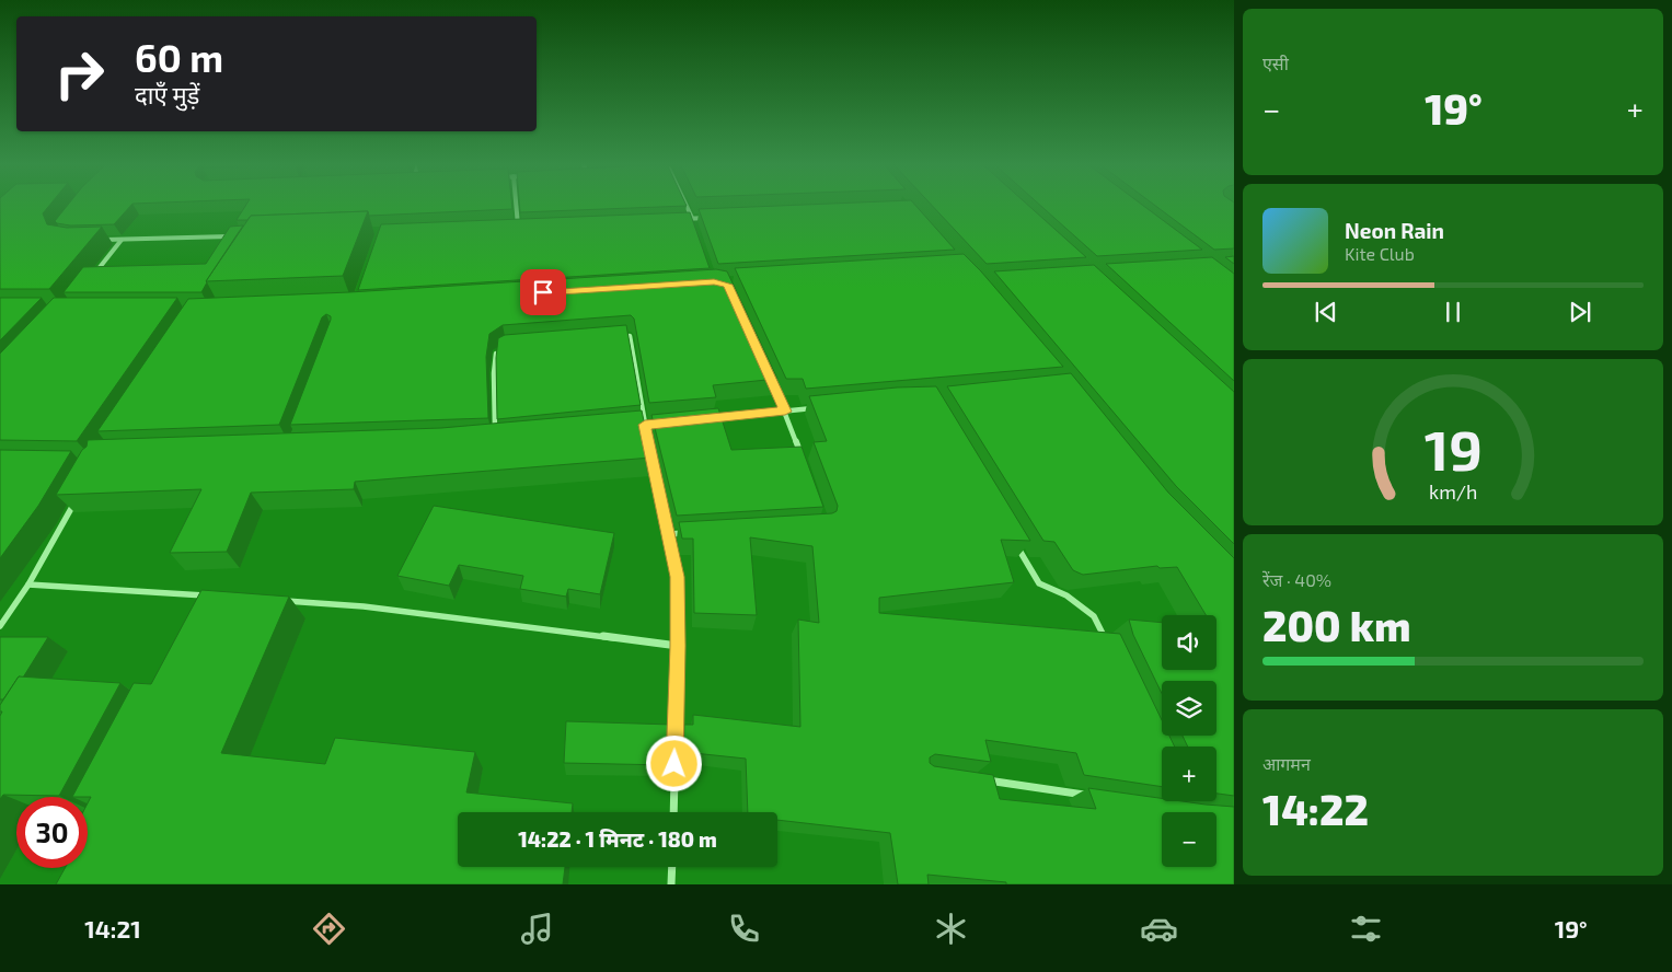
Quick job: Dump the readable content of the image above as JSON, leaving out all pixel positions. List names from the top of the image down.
{
  "page": {
    "tile": [
      "एसी",
      ["रेंज · 40%", "200 km"],
      ["आगमन", "14:22"]
    ],
    "turn": ["60 m", "दाएँ मुड़ें"],
    "heat": ["−", "19°", "+"],
    "song": ["Neon Rain", "Kite Club"],
    "map_buttons": ["+", "−"],
    "limit": "30",
    "trip": "14:22 · 1 मिनट · 180 m",
    "tabs": ["14:21", "19°"],
    "gauge": ["19", "km/h"]
  }
}
